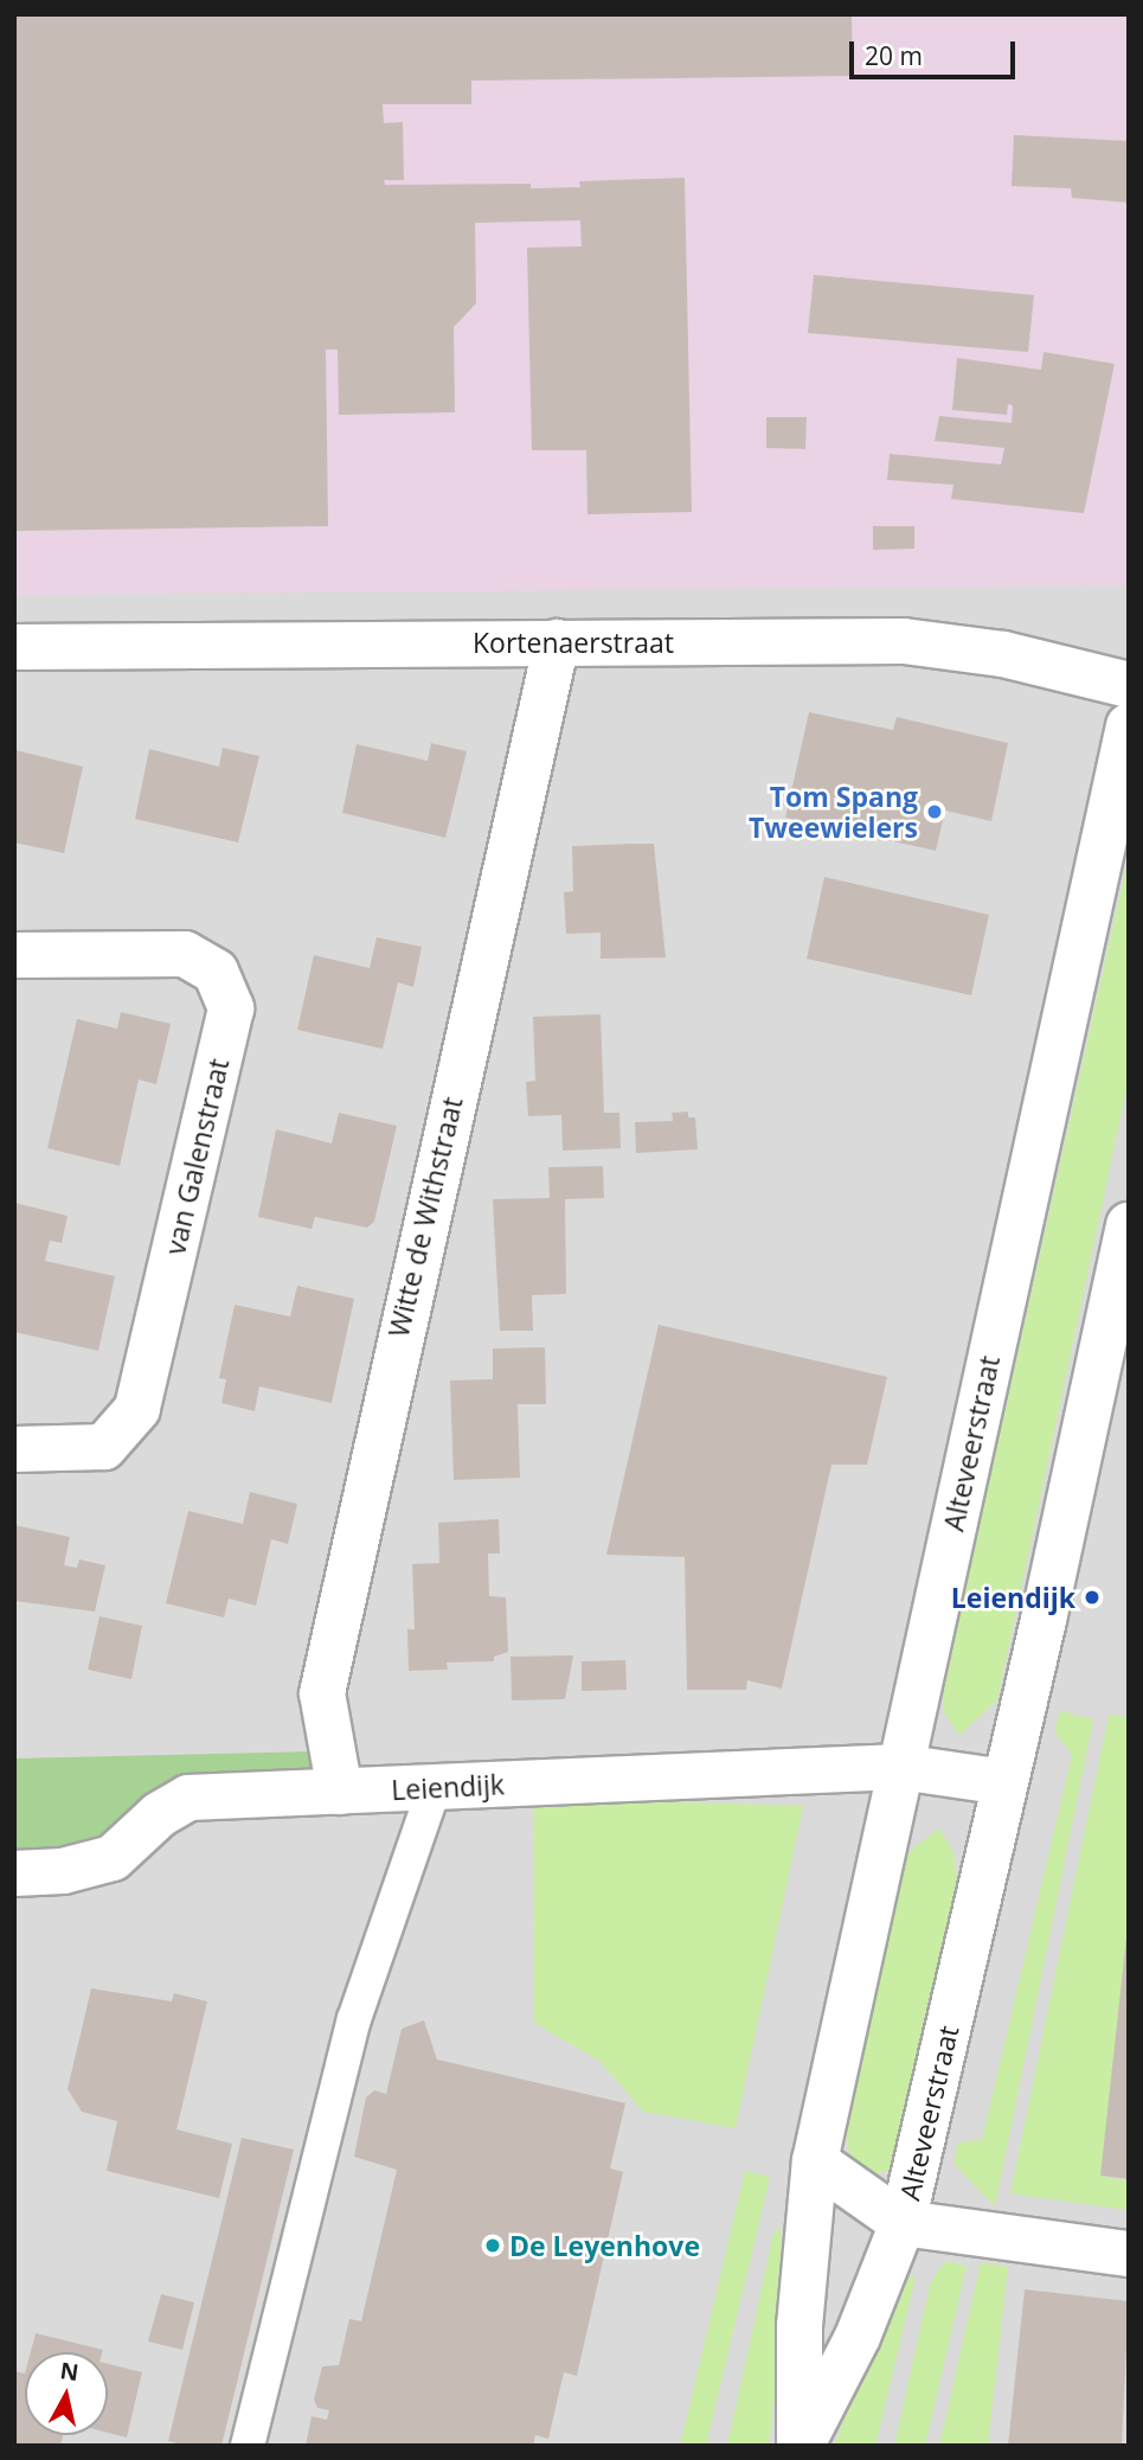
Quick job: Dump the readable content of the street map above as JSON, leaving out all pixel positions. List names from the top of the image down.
{
  "streets": {
    "street": [
      "Kortenaerstraat",
      "van Galenstraat",
      "Witte de Withstraat",
      "Alteveerstraat",
      "Leiendijk"
    ]
  },
  "crossings": [
    ["Kortenaerstraat", "Witte de Withstraat"],
    ["Witte de Withstraat", "Leiendijk"],
    ["Alteveerstraat", "Leiendijk"]
  ],
  "places": ["Tom Spang Tweewielers", "Leiendijk", "De Leyenhove"],
  "scale_bar": "20 m",
  "north": "top"
}
